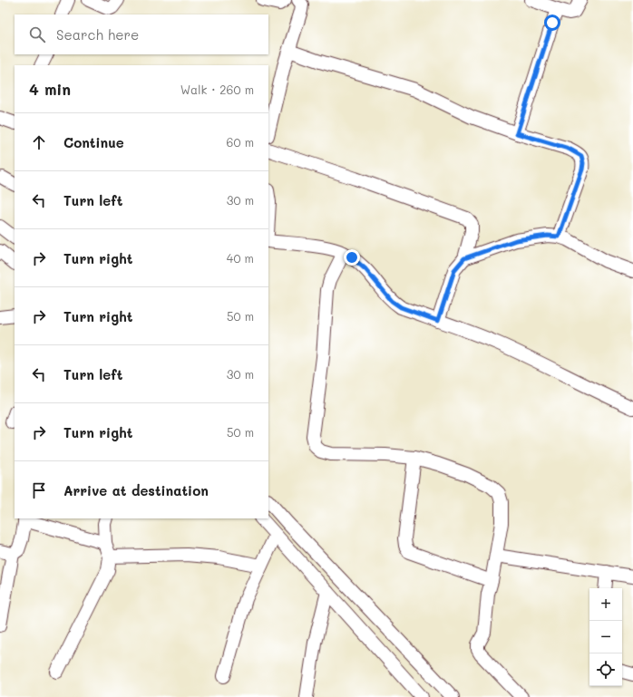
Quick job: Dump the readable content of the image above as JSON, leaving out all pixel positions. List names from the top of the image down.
{
  "page": {
    "search": "Search here",
    "heading": ["4 min", "Walk · 260 m"],
    "list": [
      ["Continue", "60 m"],
      ["Turn left", "30 m"],
      ["Turn right", "40 m"],
      ["Turn right", "50 m"],
      ["Turn left", "30 m"],
      ["Turn right", "50 m"],
      "Arrive at destination"
    ],
    "map_buttons": ["+", "−"]
  }
}
